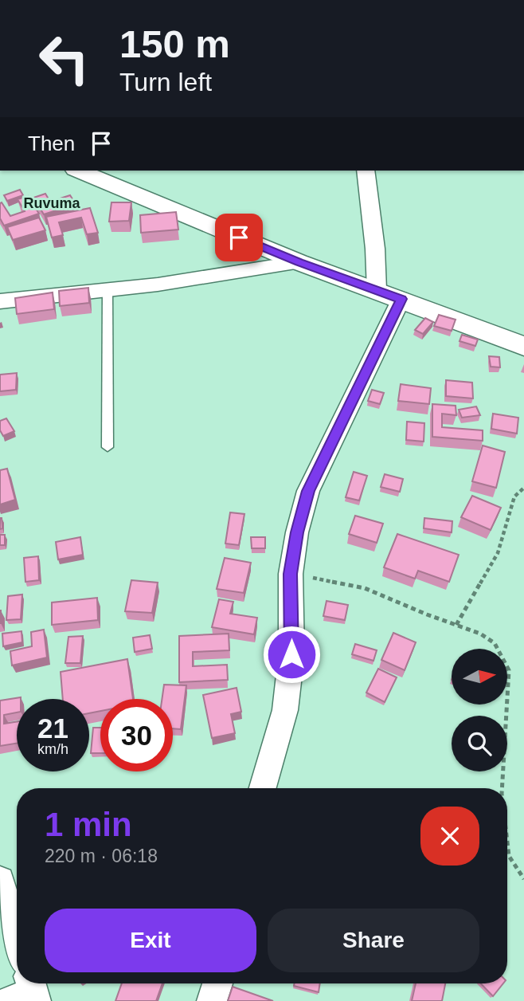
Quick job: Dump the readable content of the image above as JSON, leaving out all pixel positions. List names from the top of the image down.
{
  "districts": ["Ruvuma"],
  "north": "right",
  "page": {
    "turn": ["150 m", "Turn left"],
    "then": "Then",
    "speed": "21 km/h",
    "limit": "30",
    "heading": ["1 min", "220 m · 06:18"],
    "buttons": ["Exit", "Share"]
  }
}
